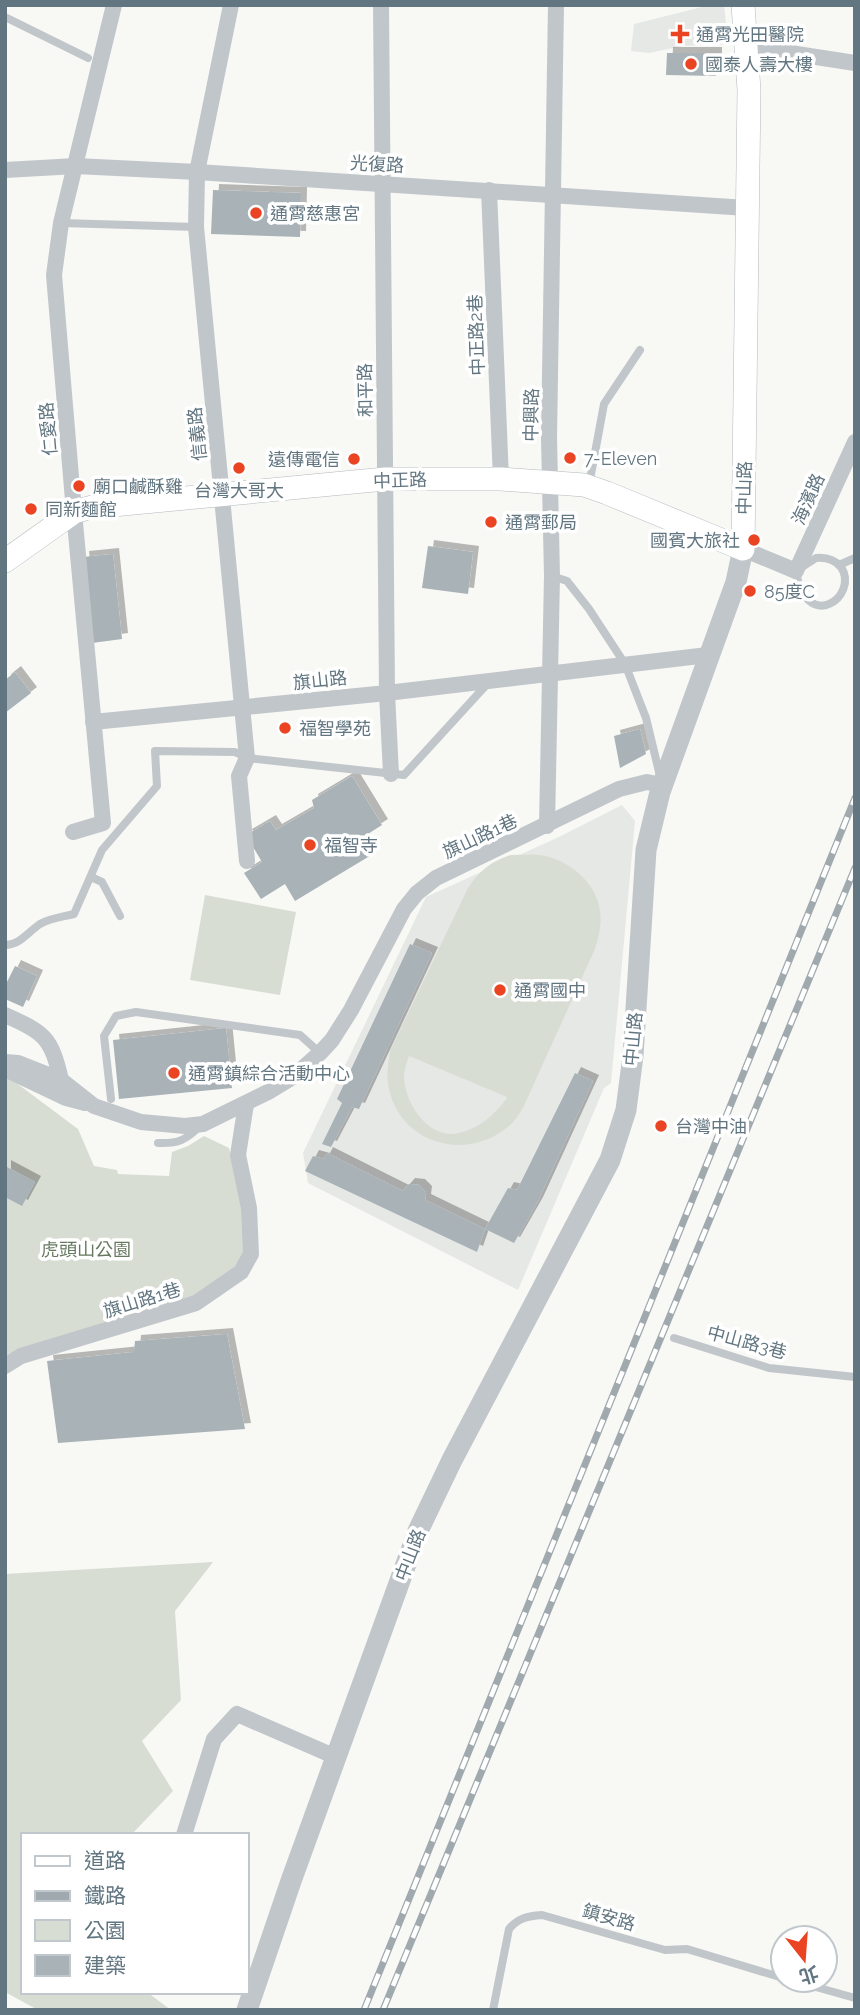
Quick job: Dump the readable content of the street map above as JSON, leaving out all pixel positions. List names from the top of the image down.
{
  "streets": {
    "main road": ["中正路", "中山路"],
    "street": [
      "光復路",
      "中正路2巷",
      "和平路",
      "中興路",
      "仁愛路",
      "信義路",
      "海濱路",
      "旗山路",
      "旗山路1巷"
    ],
    "lane": ["中山路3巷", "鎮安路"]
  },
  "crossings": [
    ["光復路", "中正路2巷"],
    ["光復路", "和平路"],
    ["光復路", "中興路"],
    ["光復路", "仁愛路"],
    ["光復路", "信義路"],
    ["光復路", "中山路"],
    ["中正路2巷", "中正路"],
    ["和平路", "中正路"],
    ["和平路", "旗山路"],
    ["中興路", "中正路"],
    ["中興路", "旗山路"],
    ["中興路", "旗山路1巷"],
    ["仁愛路", "中正路"],
    ["仁愛路", "旗山路"],
    ["信義路", "中正路"],
    ["信義路", "旗山路"],
    ["中正路", "中山路"],
    ["中正路", "海濱路"],
    ["中山路", "旗山路"],
    ["中山路", "旗山路1巷"]
  ],
  "parks": ["虎頭山公園"],
  "places": {
    "health": ["通霄光田醫院"],
    "other": [
      "國泰人壽大樓",
      "通霄慈惠宮",
      "7-Eleven",
      "遠傳電信",
      "台灣大哥大",
      "廟口鹹酥雞",
      "同新麵館",
      "通霄郵局",
      "國賓大旅社",
      "85度C",
      "福智學苑",
      "福智寺",
      "通霄國中",
      "通霄鎮綜合活動中心",
      "台灣中油"
    ]
  },
  "legend": [
    "道路",
    "鐵路",
    "公園",
    "建築"
  ],
  "north": "bottom"
}
